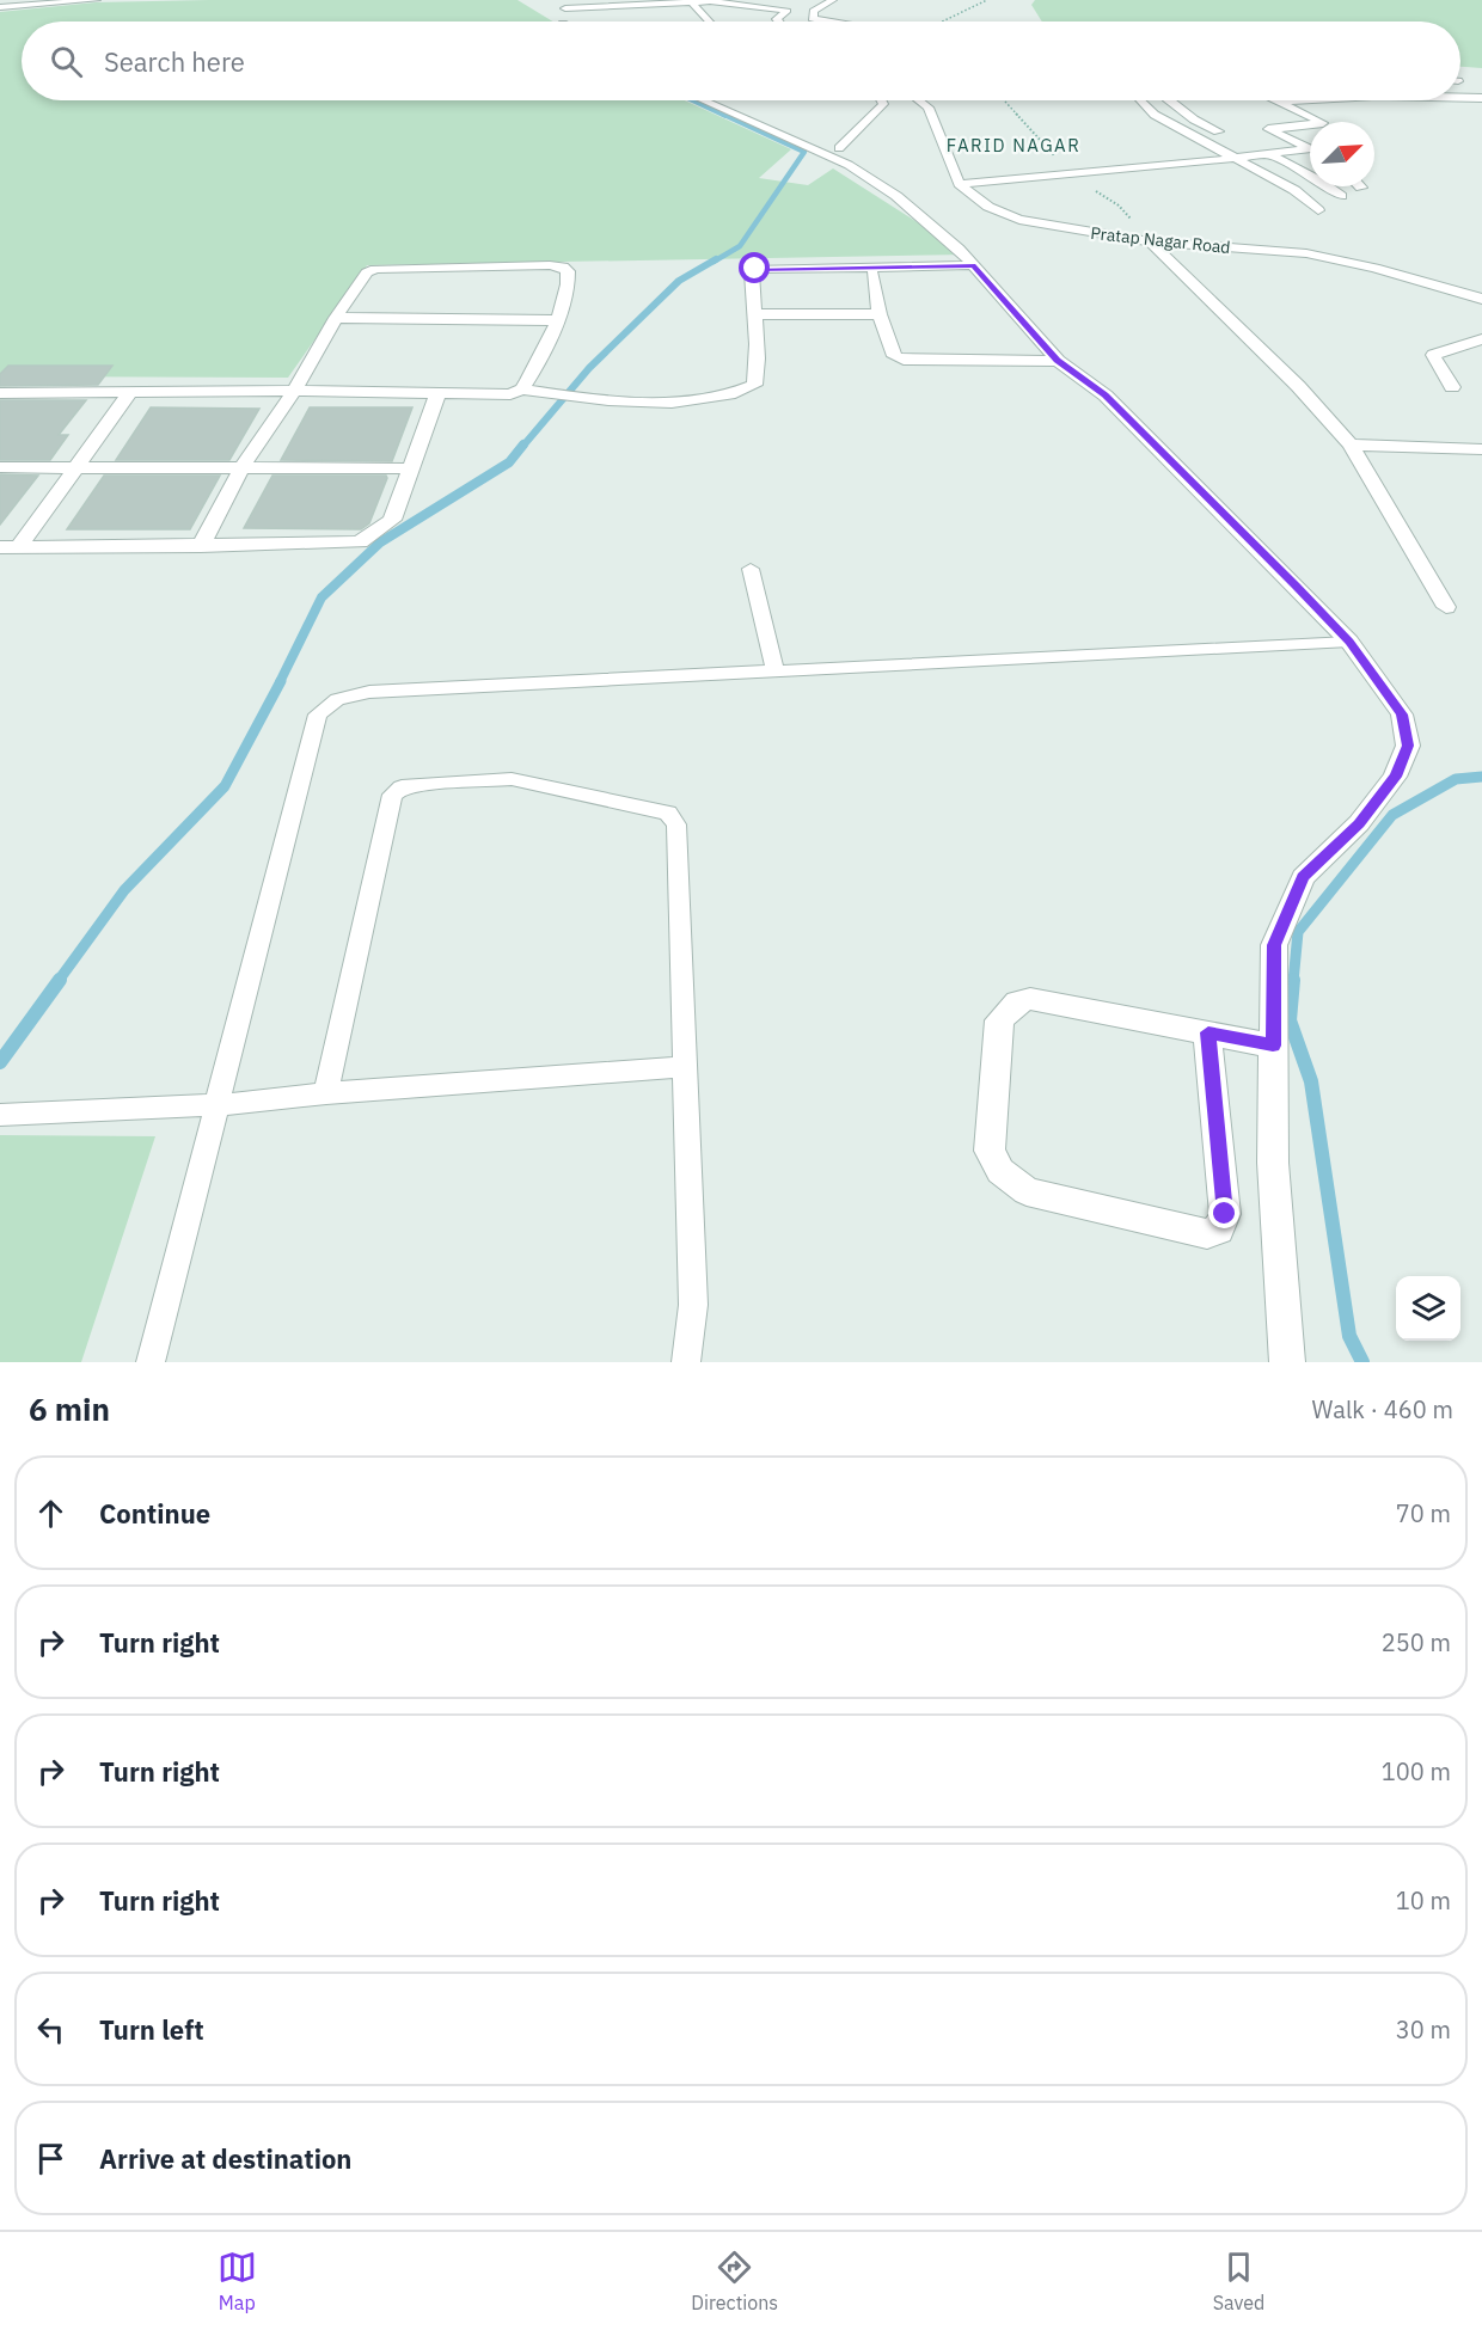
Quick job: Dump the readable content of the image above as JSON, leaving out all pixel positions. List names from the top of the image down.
{
  "streets": {
    "street": ["Pratap Nagar Road"]
  },
  "districts": ["FARID NAGAR"],
  "north": "top right",
  "page": {
    "search": "Search here",
    "heading": ["6 min", "Walk · 460 m"],
    "list": [
      ["Continue", "70 m"],
      ["Turn right", "250 m"],
      ["Turn right", "100 m"],
      ["Turn right", "10 m"],
      ["Turn left", "30 m"],
      "Arrive at destination"
    ],
    "nav": ["Map", "Directions", "Saved"]
  }
}
